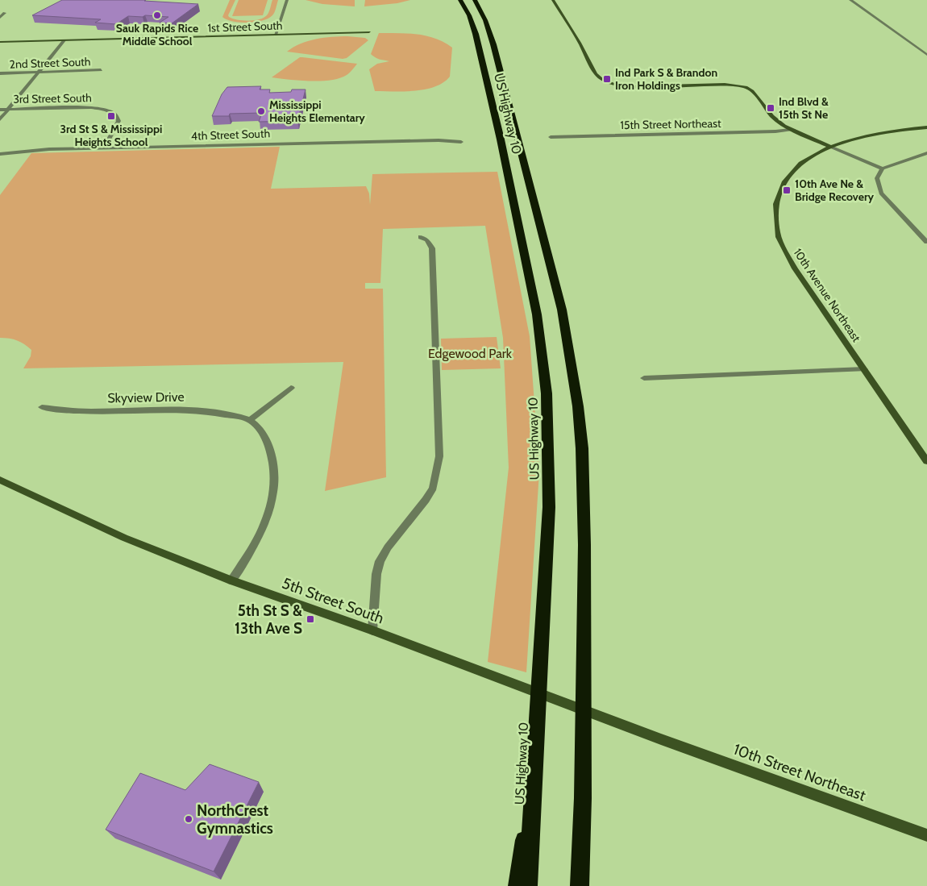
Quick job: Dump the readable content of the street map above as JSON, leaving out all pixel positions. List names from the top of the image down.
{
  "streets": {
    "highway": ["US Highway 10"],
    "street": [
      "1st Street South",
      "2nd Street South",
      "3rd Street South",
      "15th Street Northeast",
      "4th Street South",
      "10th Avenue Northeast",
      "Skyview Drive",
      "5th Street South",
      "10th Street Northeast"
    ]
  },
  "crossings": [
    ["3rd Street South", "4th Street South"],
    ["5th Street South", "10th Street Northeast"]
  ],
  "parks": ["Edgewood Park"],
  "places": {
    "other": ["Sauk Rapids Rice Middle School", "Mississippi Heights Elementary", "NorthCrest Gymnastics"],
    "transit": [
      "Ind Park S & Brandon Iron Holdings",
      "Ind Blvd & 15th St Ne",
      "3rd St S & Mississippi Heights School",
      "10th Ave Ne & Bridge Recovery",
      "5th St S & 13th Ave S"
    ]
  }
}
